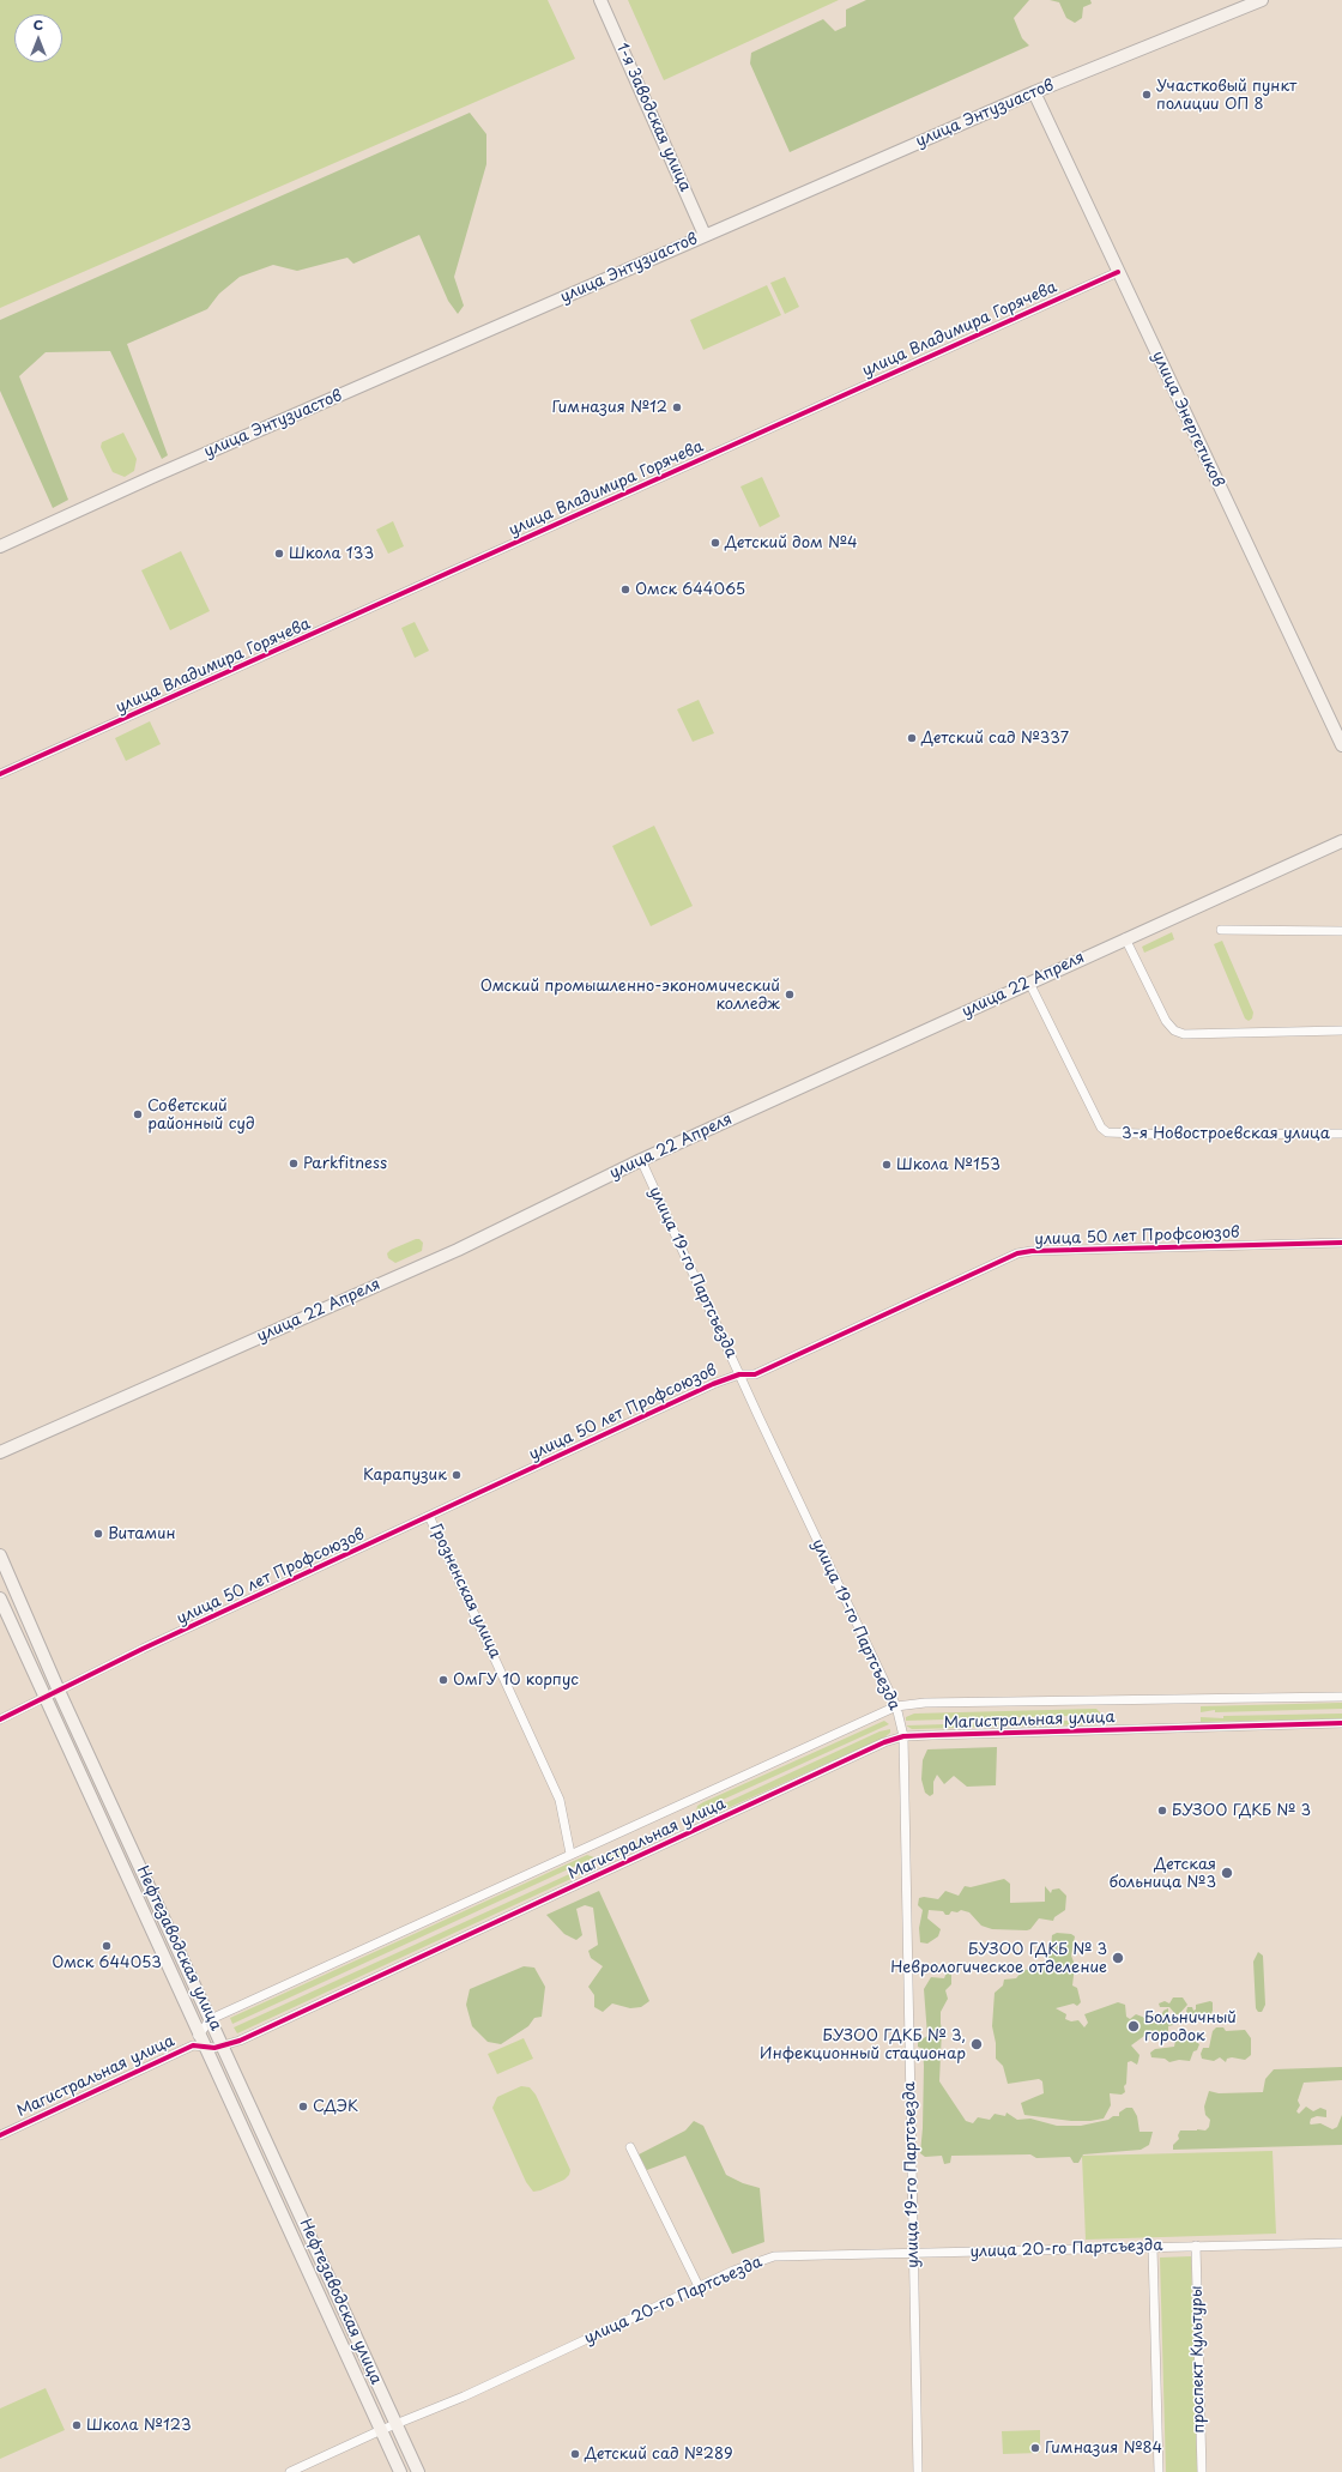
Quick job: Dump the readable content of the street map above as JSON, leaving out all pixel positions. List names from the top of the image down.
{
  "streets": {
    "main road": [
      "улица Энтузиастов",
      "1-я Заводская улица",
      "улица Энергетиков",
      "улица 22 Апреля",
      "Нефтезаводская улица"
    ],
    "street": [
      "улица Владимира Горячева",
      "3-я Новостроевская улица",
      "улица 50 лет Профсоюзов",
      "улица 19-го Партсъезда",
      "Грозненская улица",
      "Магистральная улица",
      "улица 20-го Партсъезда",
      "проспект Культуры"
    ]
  },
  "crossings": [
    ["улица Энтузиастов", "1-я Заводская улица"],
    ["улица Энтузиастов", "улица Энергетиков"],
    ["улица Владимира Горячева", "улица Энергетиков"],
    ["улица 22 Апреля", "3-я Новостроевская улица"],
    ["улица 22 Апреля", "улица 19-го Партсъезда"],
    ["улица 50 лет Профсоюзов", "улица 19-го Партсъезда"],
    ["улица 50 лет Профсоюзов", "Грозненская улица"],
    ["улица 50 лет Профсоюзов", "Нефтезаводская улица"],
    ["улица 19-го Партсъезда", "Магистральная улица"],
    ["улица 19-го Партсъезда", "улица 20-го Партсъезда"],
    ["Грозненская улица", "Магистральная улица"],
    ["Магистральная улица", "Нефтезаводская улица"],
    ["Нефтезаводская улица", "улица 20-го Партсъезда"],
    ["улица 20-го Партсъезда", "проспект Культуры"]
  ],
  "places": [
    "Участковый пункт полиции ОП 8",
    "Гимназия №12",
    "Детский дом №4",
    "Школа 133",
    "Омск 644065",
    "Детский сад №337",
    "Омский промышленно-экономический колледж",
    "Советский районный суд",
    "Parkfitness",
    "Школа №153",
    "Карапузик",
    "Витамин",
    "ОмГУ 10 корпус",
    "БУЗОО ГДКБ № 3",
    "Детская больница №3",
    "Омск 644053",
    "БУЗОО ГДКБ № 3 Неврологическое отделение",
    "Больничный городок",
    "БУЗОО ГДКБ № 3, Инфекционный стационар",
    "СДЭК",
    "Школа №123",
    "Гимназия №84",
    "Детский сад №289"
  ],
  "north": "top"
}
